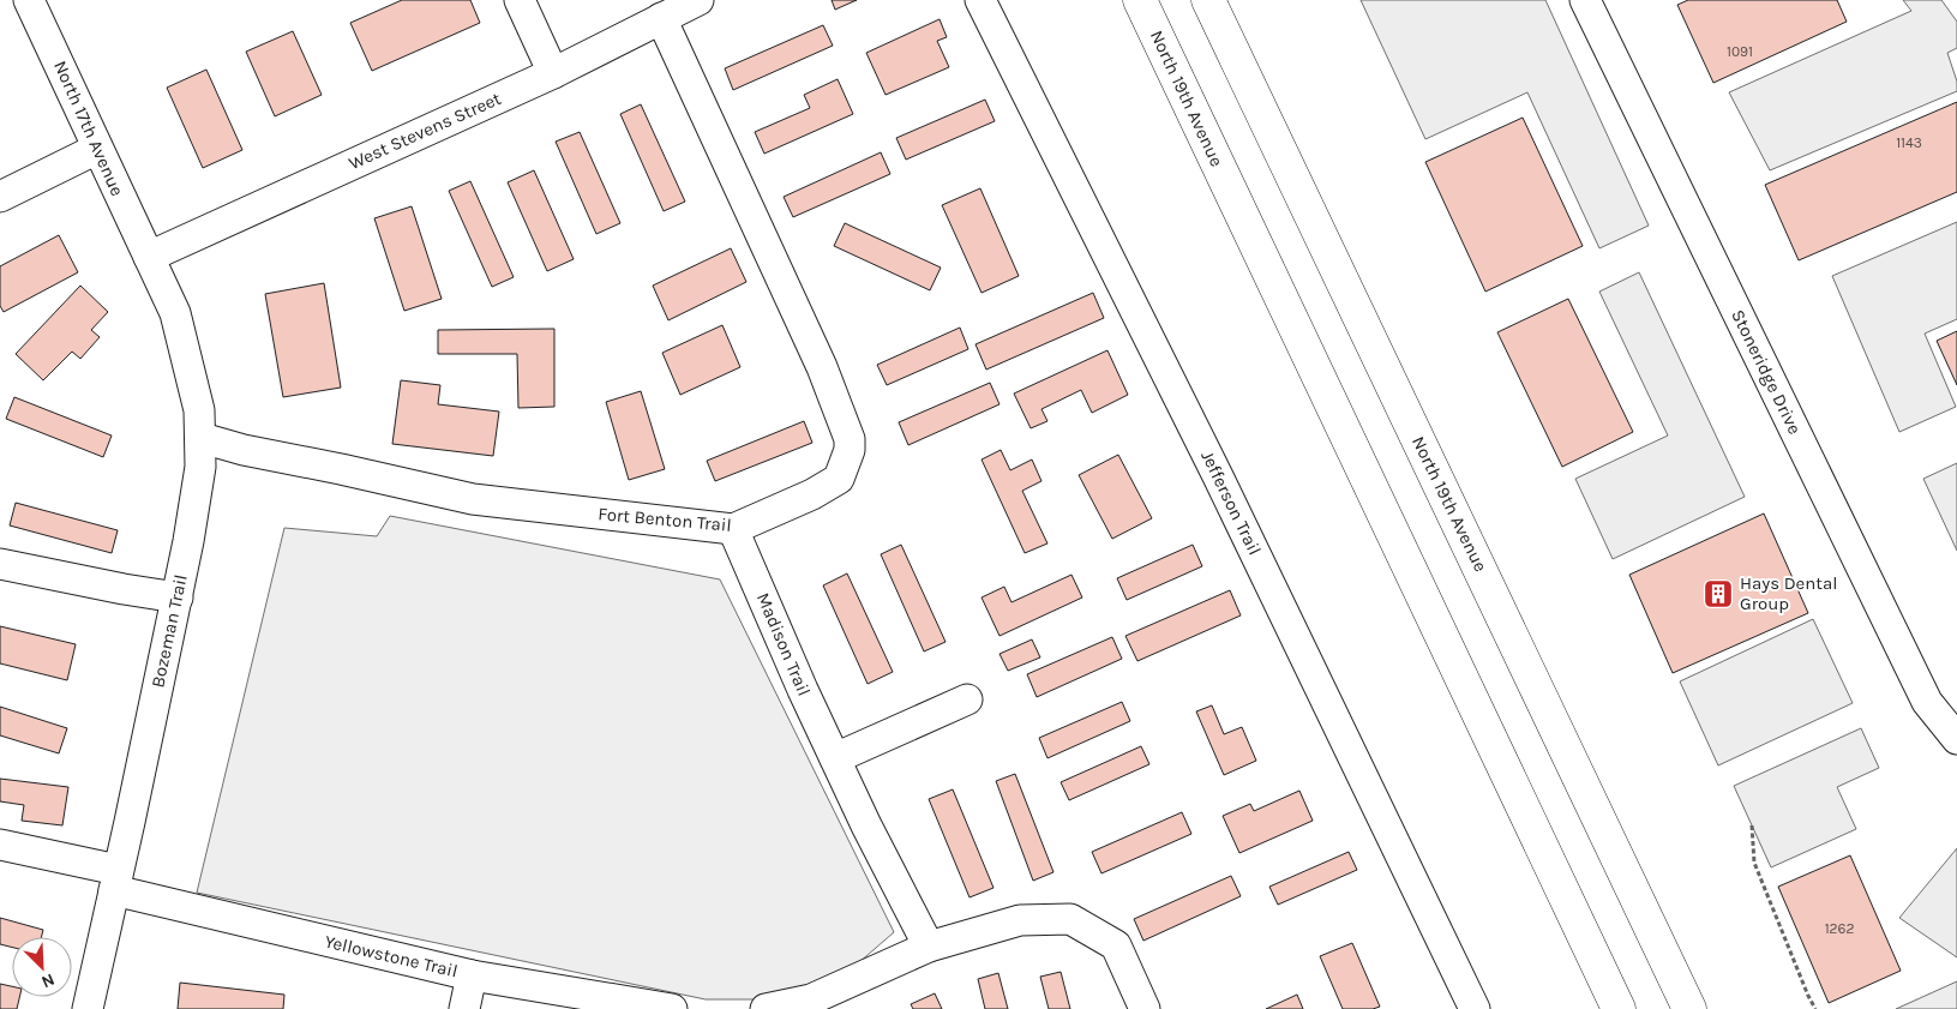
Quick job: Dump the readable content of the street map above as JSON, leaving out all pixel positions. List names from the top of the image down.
{
  "streets": {
    "main road": ["North 19th Avenue"],
    "street": [
      "North 17th Avenue",
      "West Stevens Street",
      "Stoneridge Drive",
      "Jefferson Trail",
      "Fort Benton Trail",
      "Bozeman Trail",
      "Madison Trail",
      "Yellowstone Trail"
    ]
  },
  "crossings": [
    ["North 17th Avenue", "West Stevens Street"],
    ["North 17th Avenue", "Bozeman Trail"],
    ["West Stevens Street", "Fort Benton Trail"],
    ["West Stevens Street", "Bozeman Trail"],
    ["Fort Benton Trail", "Bozeman Trail"],
    ["Fort Benton Trail", "Madison Trail"],
    ["Bozeman Trail", "Yellowstone Trail"]
  ],
  "places": {
    "building": ["Hays Dental Group"]
  },
  "house_numbers": ["1091", "1143", "1262"],
  "north": "bottom right"
}
